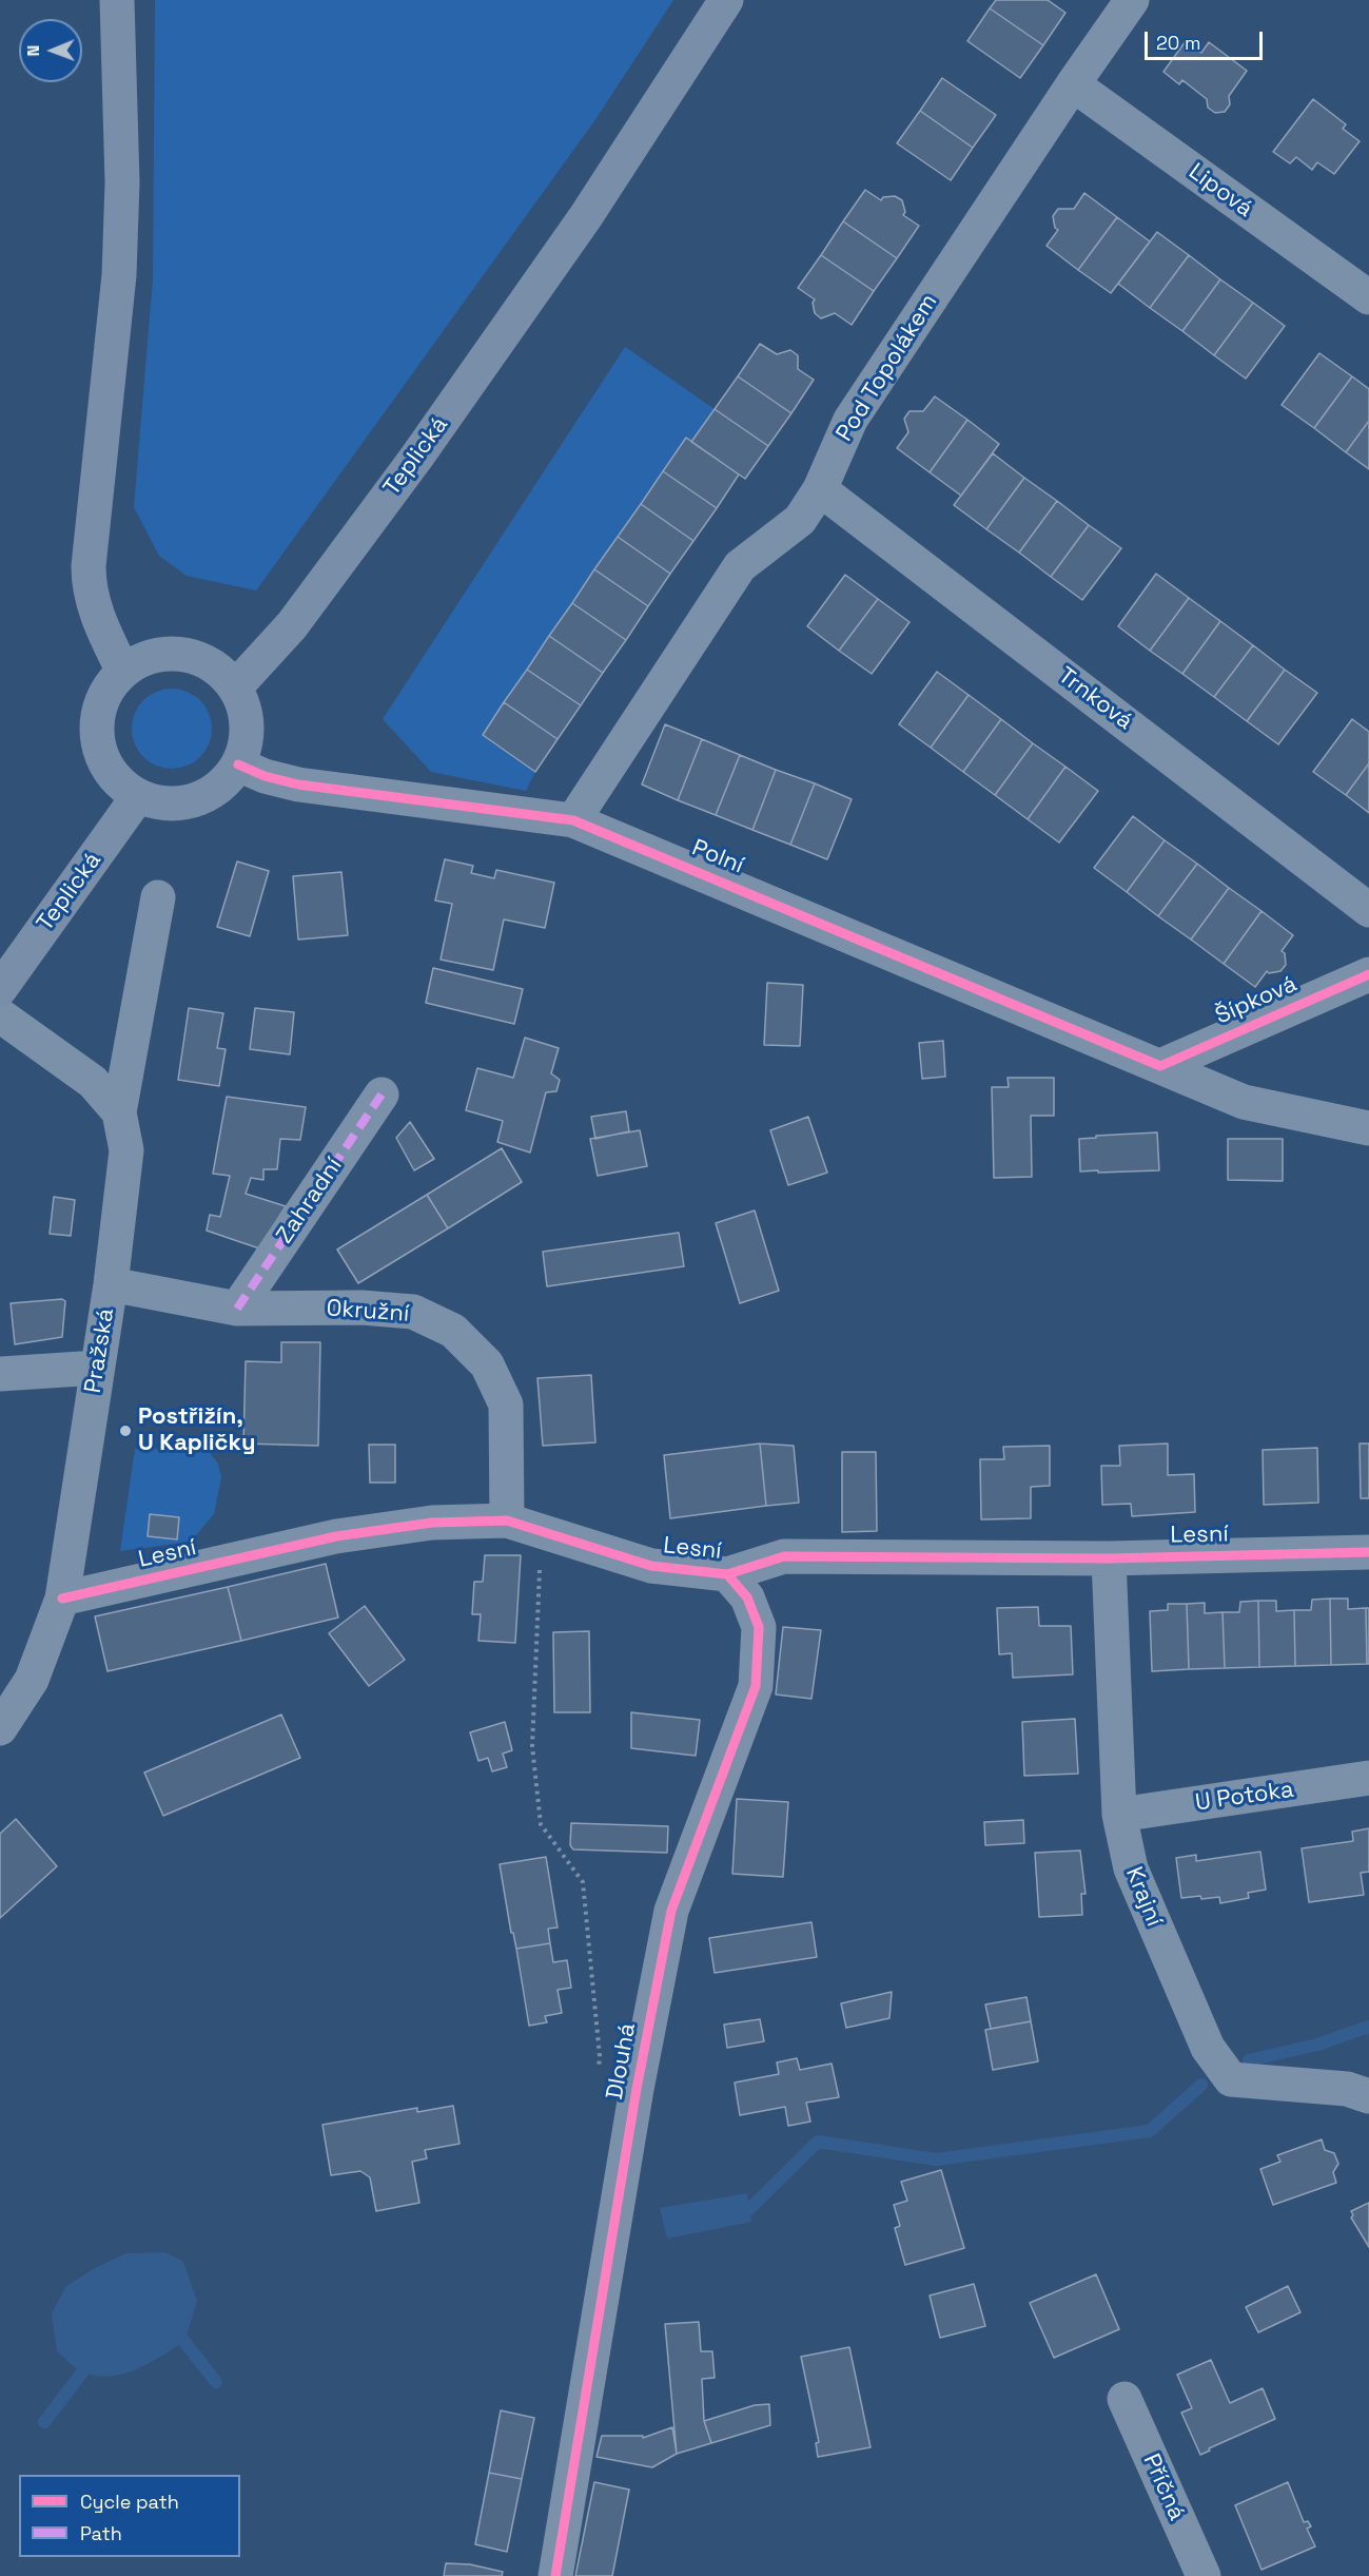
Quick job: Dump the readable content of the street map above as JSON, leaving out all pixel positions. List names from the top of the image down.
{
  "streets": {
    "main road": ["Teplická"],
    "street": [
      "Lipová",
      "Pod Topolákem",
      "Trnková",
      "Polní",
      "Šípková",
      "Zahradní",
      "Okružní",
      "Pražská",
      "Lesní",
      "U Potoka",
      "Krajní",
      "Dlouhá",
      "Příčná"
    ]
  },
  "crossings": [
    ["Lipová", "Pod Topolákem"],
    ["Pod Topolákem", "Trnková"],
    ["Pod Topolákem", "Polní"],
    ["Teplická", "Polní"],
    ["Polní", "Šípková"],
    ["Zahradní", "Okružní"],
    ["Okružní", "Pražská"],
    ["Okružní", "Lesní"],
    ["Pražská", "Lesní"],
    ["Lesní", "Krajní"],
    ["Lesní", "Dlouhá"],
    ["U Potoka", "Krajní"]
  ],
  "places": ["Postřižín, U Kapličky"],
  "legend": ["Cycle path", "Path"],
  "scale_bar": "20 m",
  "north": "left"
}
